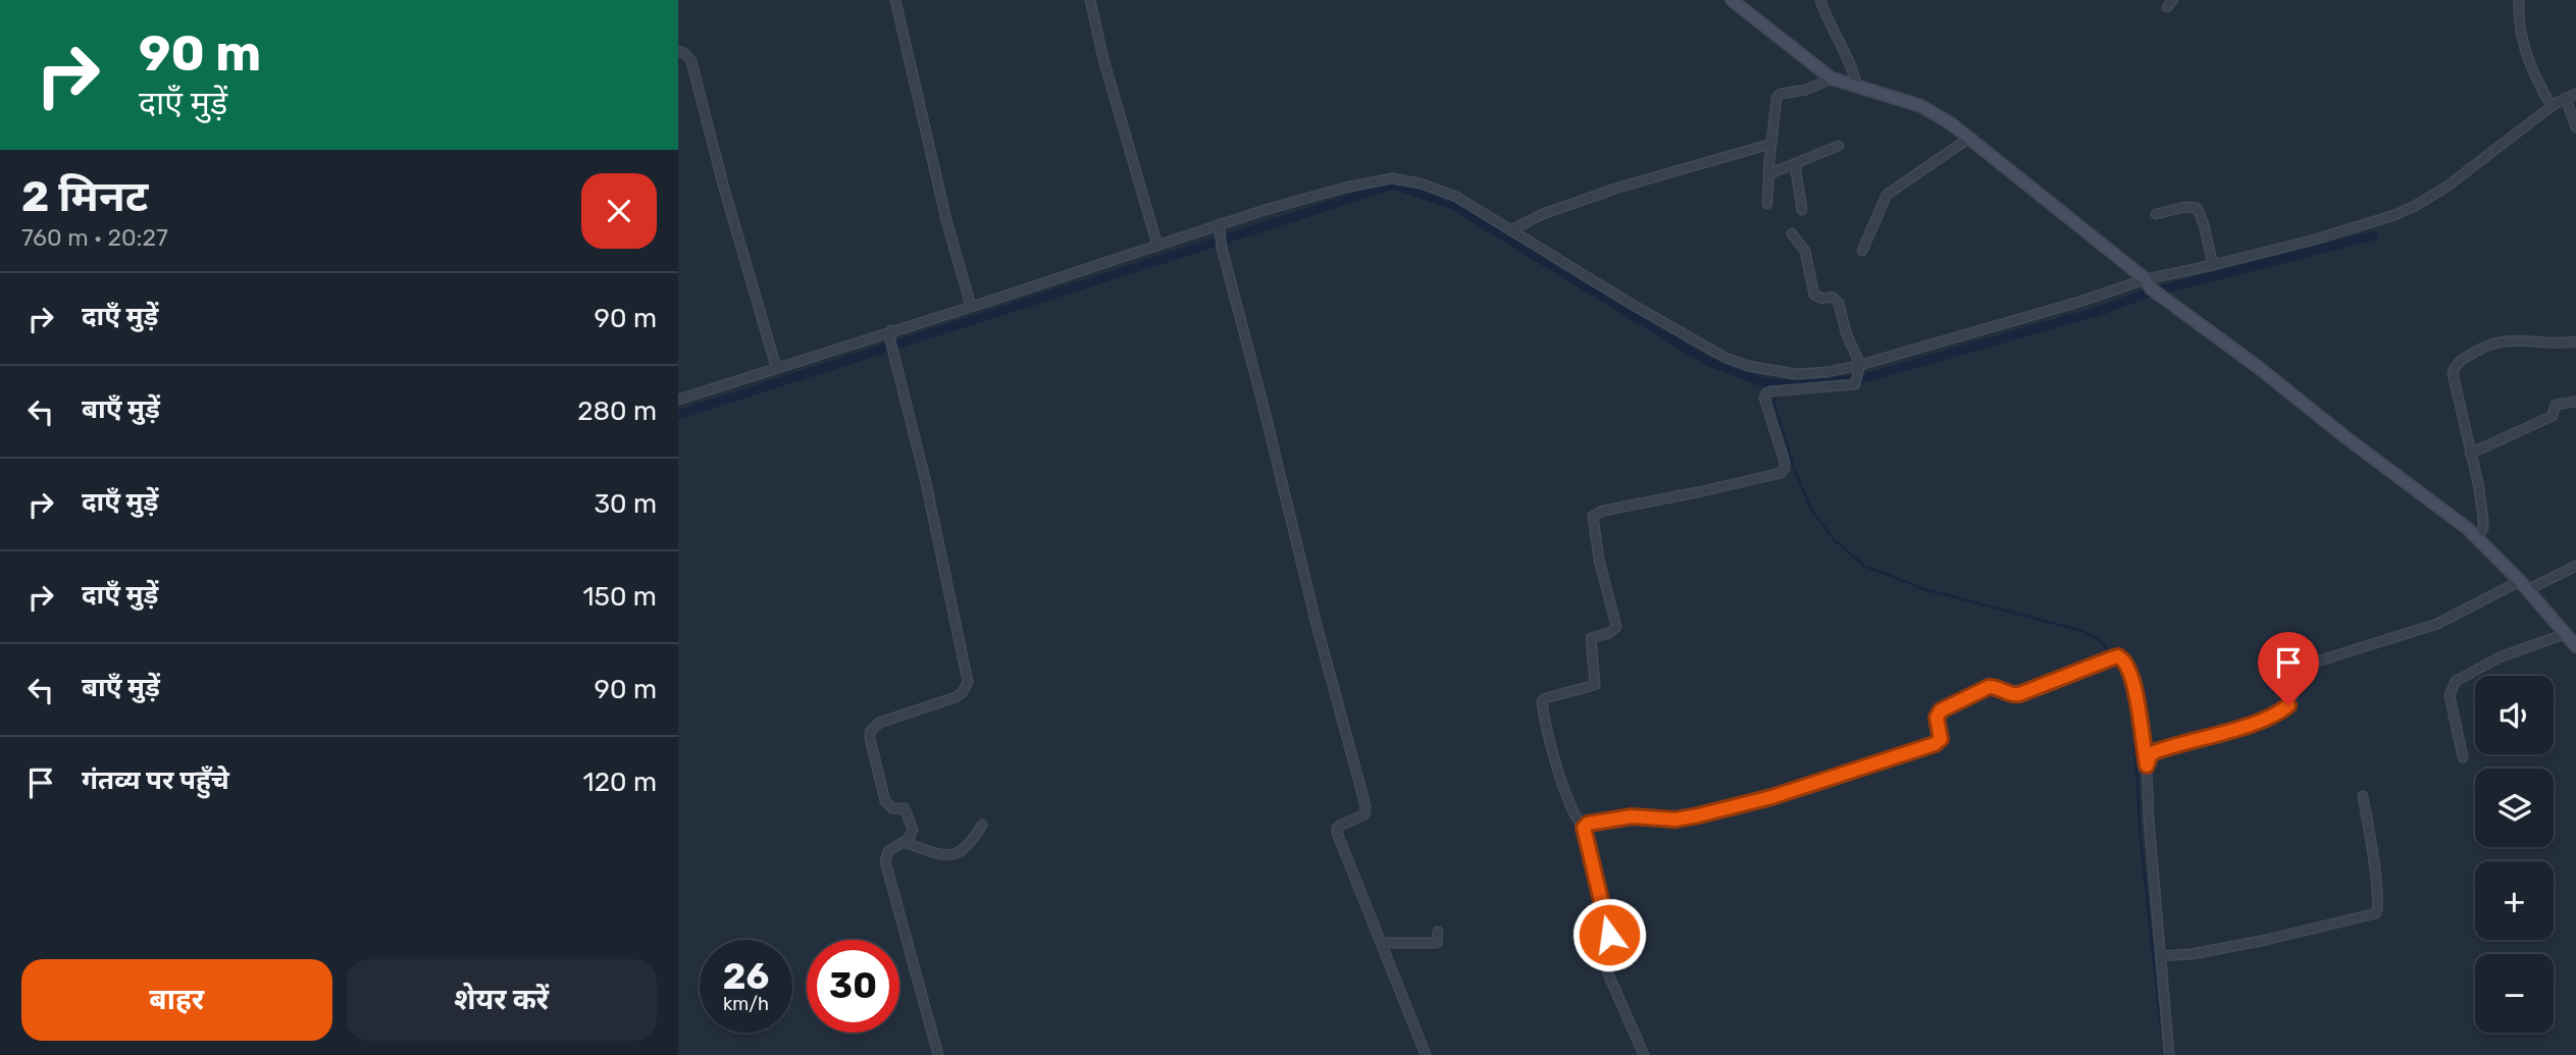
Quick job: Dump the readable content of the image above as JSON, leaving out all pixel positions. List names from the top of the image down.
{
  "page": {
    "turn": ["90 m", "दाएँ मुड़ें"],
    "heading": ["2 मिनट", "760 m · 20:27"],
    "list": [
      {
        "name": "दाएँ मुड़ें",
        "value": "90 m"
      },
      {
        "name": "बाएँ मुड़ें",
        "value": "280 m"
      },
      {
        "name": "दाएँ मुड़ें",
        "value": "30 m"
      },
      {
        "name": "दाएँ मुड़ें",
        "value": "150 m"
      },
      {
        "name": "बाएँ मुड़ें",
        "value": "90 m"
      },
      {
        "name": "गंतव्य पर पहुँचे",
        "value": "120 m"
      }
    ],
    "map_buttons": ["+", "−"],
    "speed": "26 km/h",
    "limit": "30",
    "buttons": ["बाहर", "शेयर करें"]
  }
}
